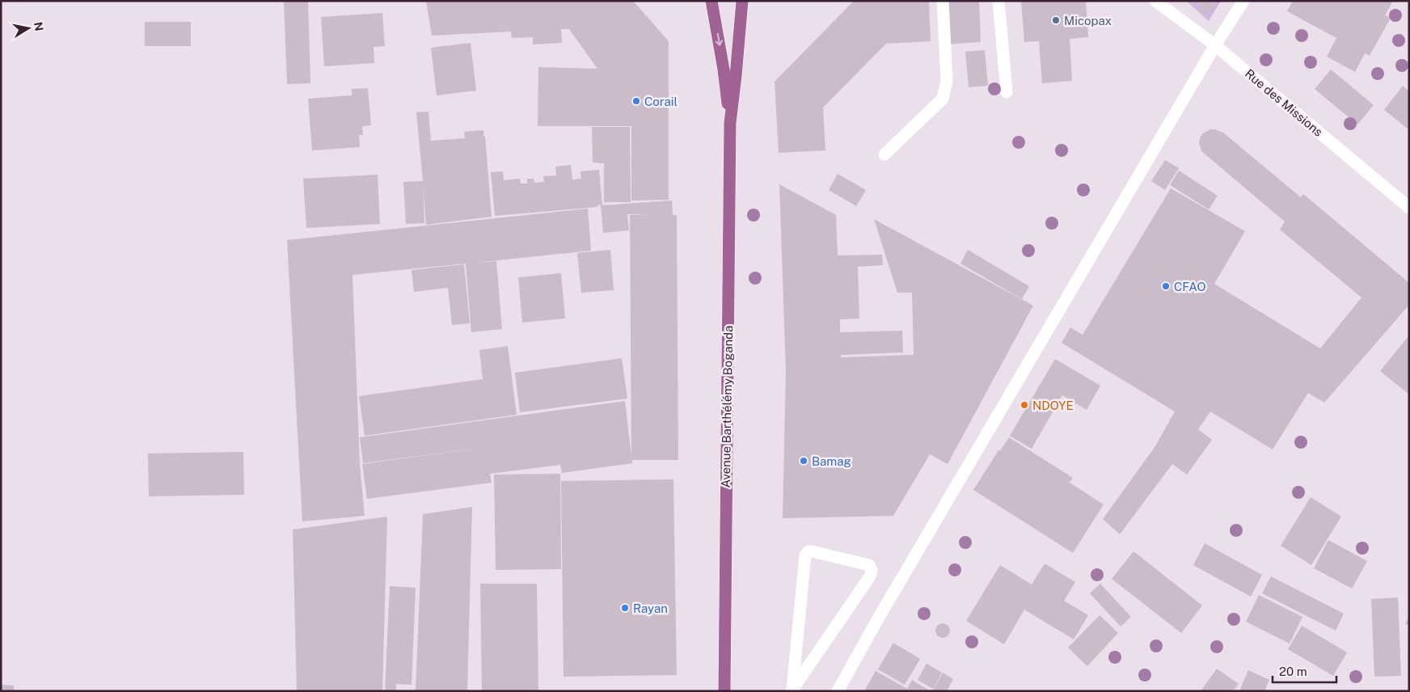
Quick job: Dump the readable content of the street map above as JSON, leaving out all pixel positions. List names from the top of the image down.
{
  "streets": {
    "main road": ["Avenue Barthélémy Boganda"],
    "street": ["Rue des Missions"]
  },
  "places": [
    "Micopax",
    "Corail",
    "CFAO",
    "NDOYE",
    "Bamag",
    "Rayan"
  ],
  "scale_bar": "20 m",
  "north": "right"
}
